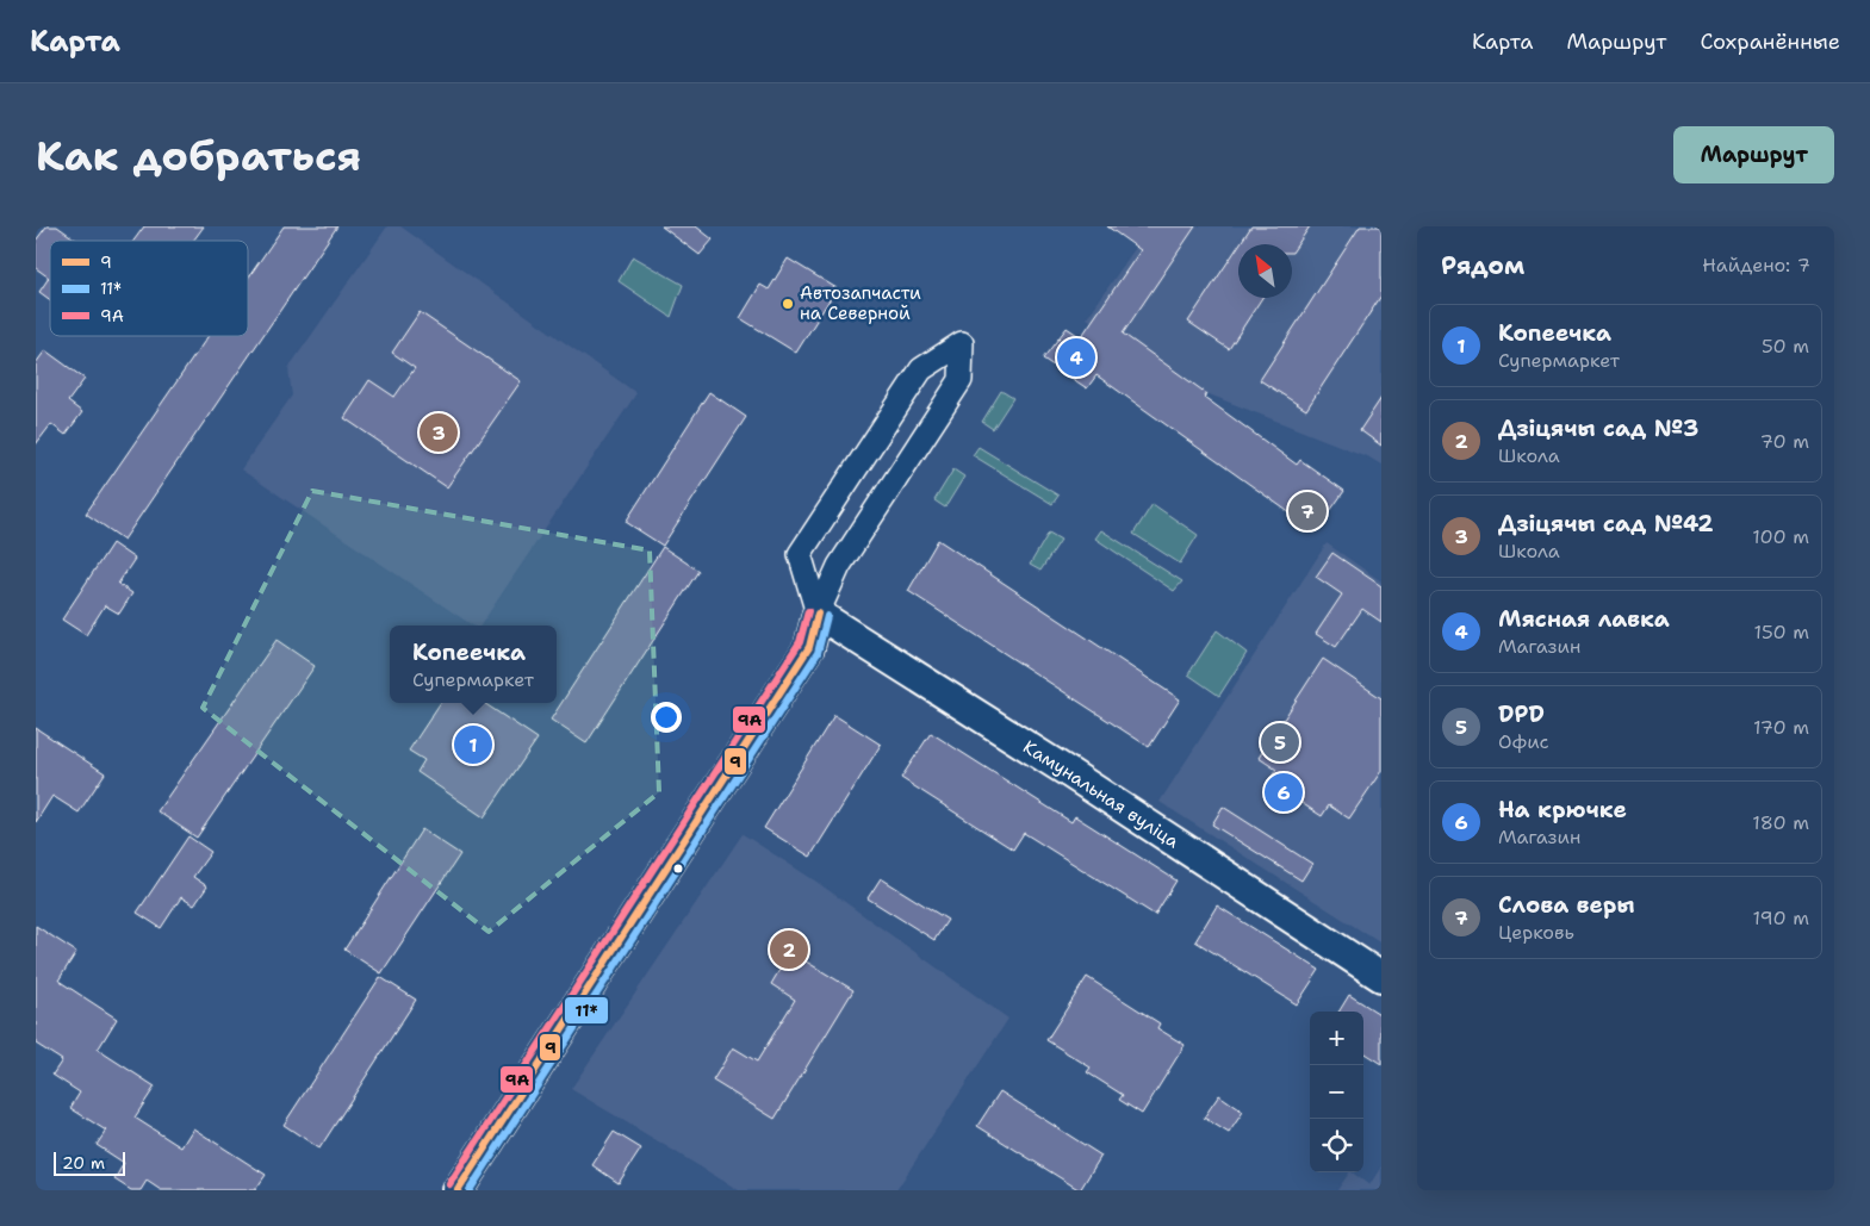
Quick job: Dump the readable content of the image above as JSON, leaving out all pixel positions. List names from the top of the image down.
{
  "streets": {
    "street": ["Камунальная вуліца"]
  },
  "places": ["Автозапчасти на Северной"],
  "lines": ["transit line 9А", "transit line 9", "transit line 11*"],
  "legend": ["9", "11*", "9А"],
  "scale_bar": "20 m",
  "north": "top left",
  "page": {
    "header": "Карта",
    "nav": ["Карта", "Маршрут", "Сохранённые"],
    "buttons": "Маршрут",
    "title": "Как добраться",
    "heading": ["Рядом", "Найдено: 7"],
    "list": [
      {
        "mark": "1",
        "name": "Копеечка",
        "note": "Супермаркет",
        "value": "50 m"
      },
      {
        "mark": "2",
        "name": "Дзіцячы сад №3",
        "note": "Школа",
        "value": "70 m"
      },
      {
        "mark": "3",
        "name": "Дзіцячы сад №42",
        "note": "Школа",
        "value": "100 m"
      },
      {
        "mark": "4",
        "name": "Мясная лавка",
        "note": "Магазин",
        "value": "150 m"
      },
      {
        "mark": "5",
        "name": "DPD",
        "note": "Офис",
        "value": "170 m"
      },
      {
        "mark": "6",
        "name": "На крючке",
        "note": "Магазин",
        "value": "180 m"
      },
      {
        "mark": "7",
        "name": "Слова веры",
        "note": "Церковь",
        "value": "190 m"
      }
    ],
    "pins": [
      "4",
      "3",
      "7",
      "5",
      "1",
      "6",
      "2"
    ],
    "popup": ["Копеечка", "Супермаркет"],
    "map_buttons": ["+", "−"],
    "scale": "20 m"
  }
}
